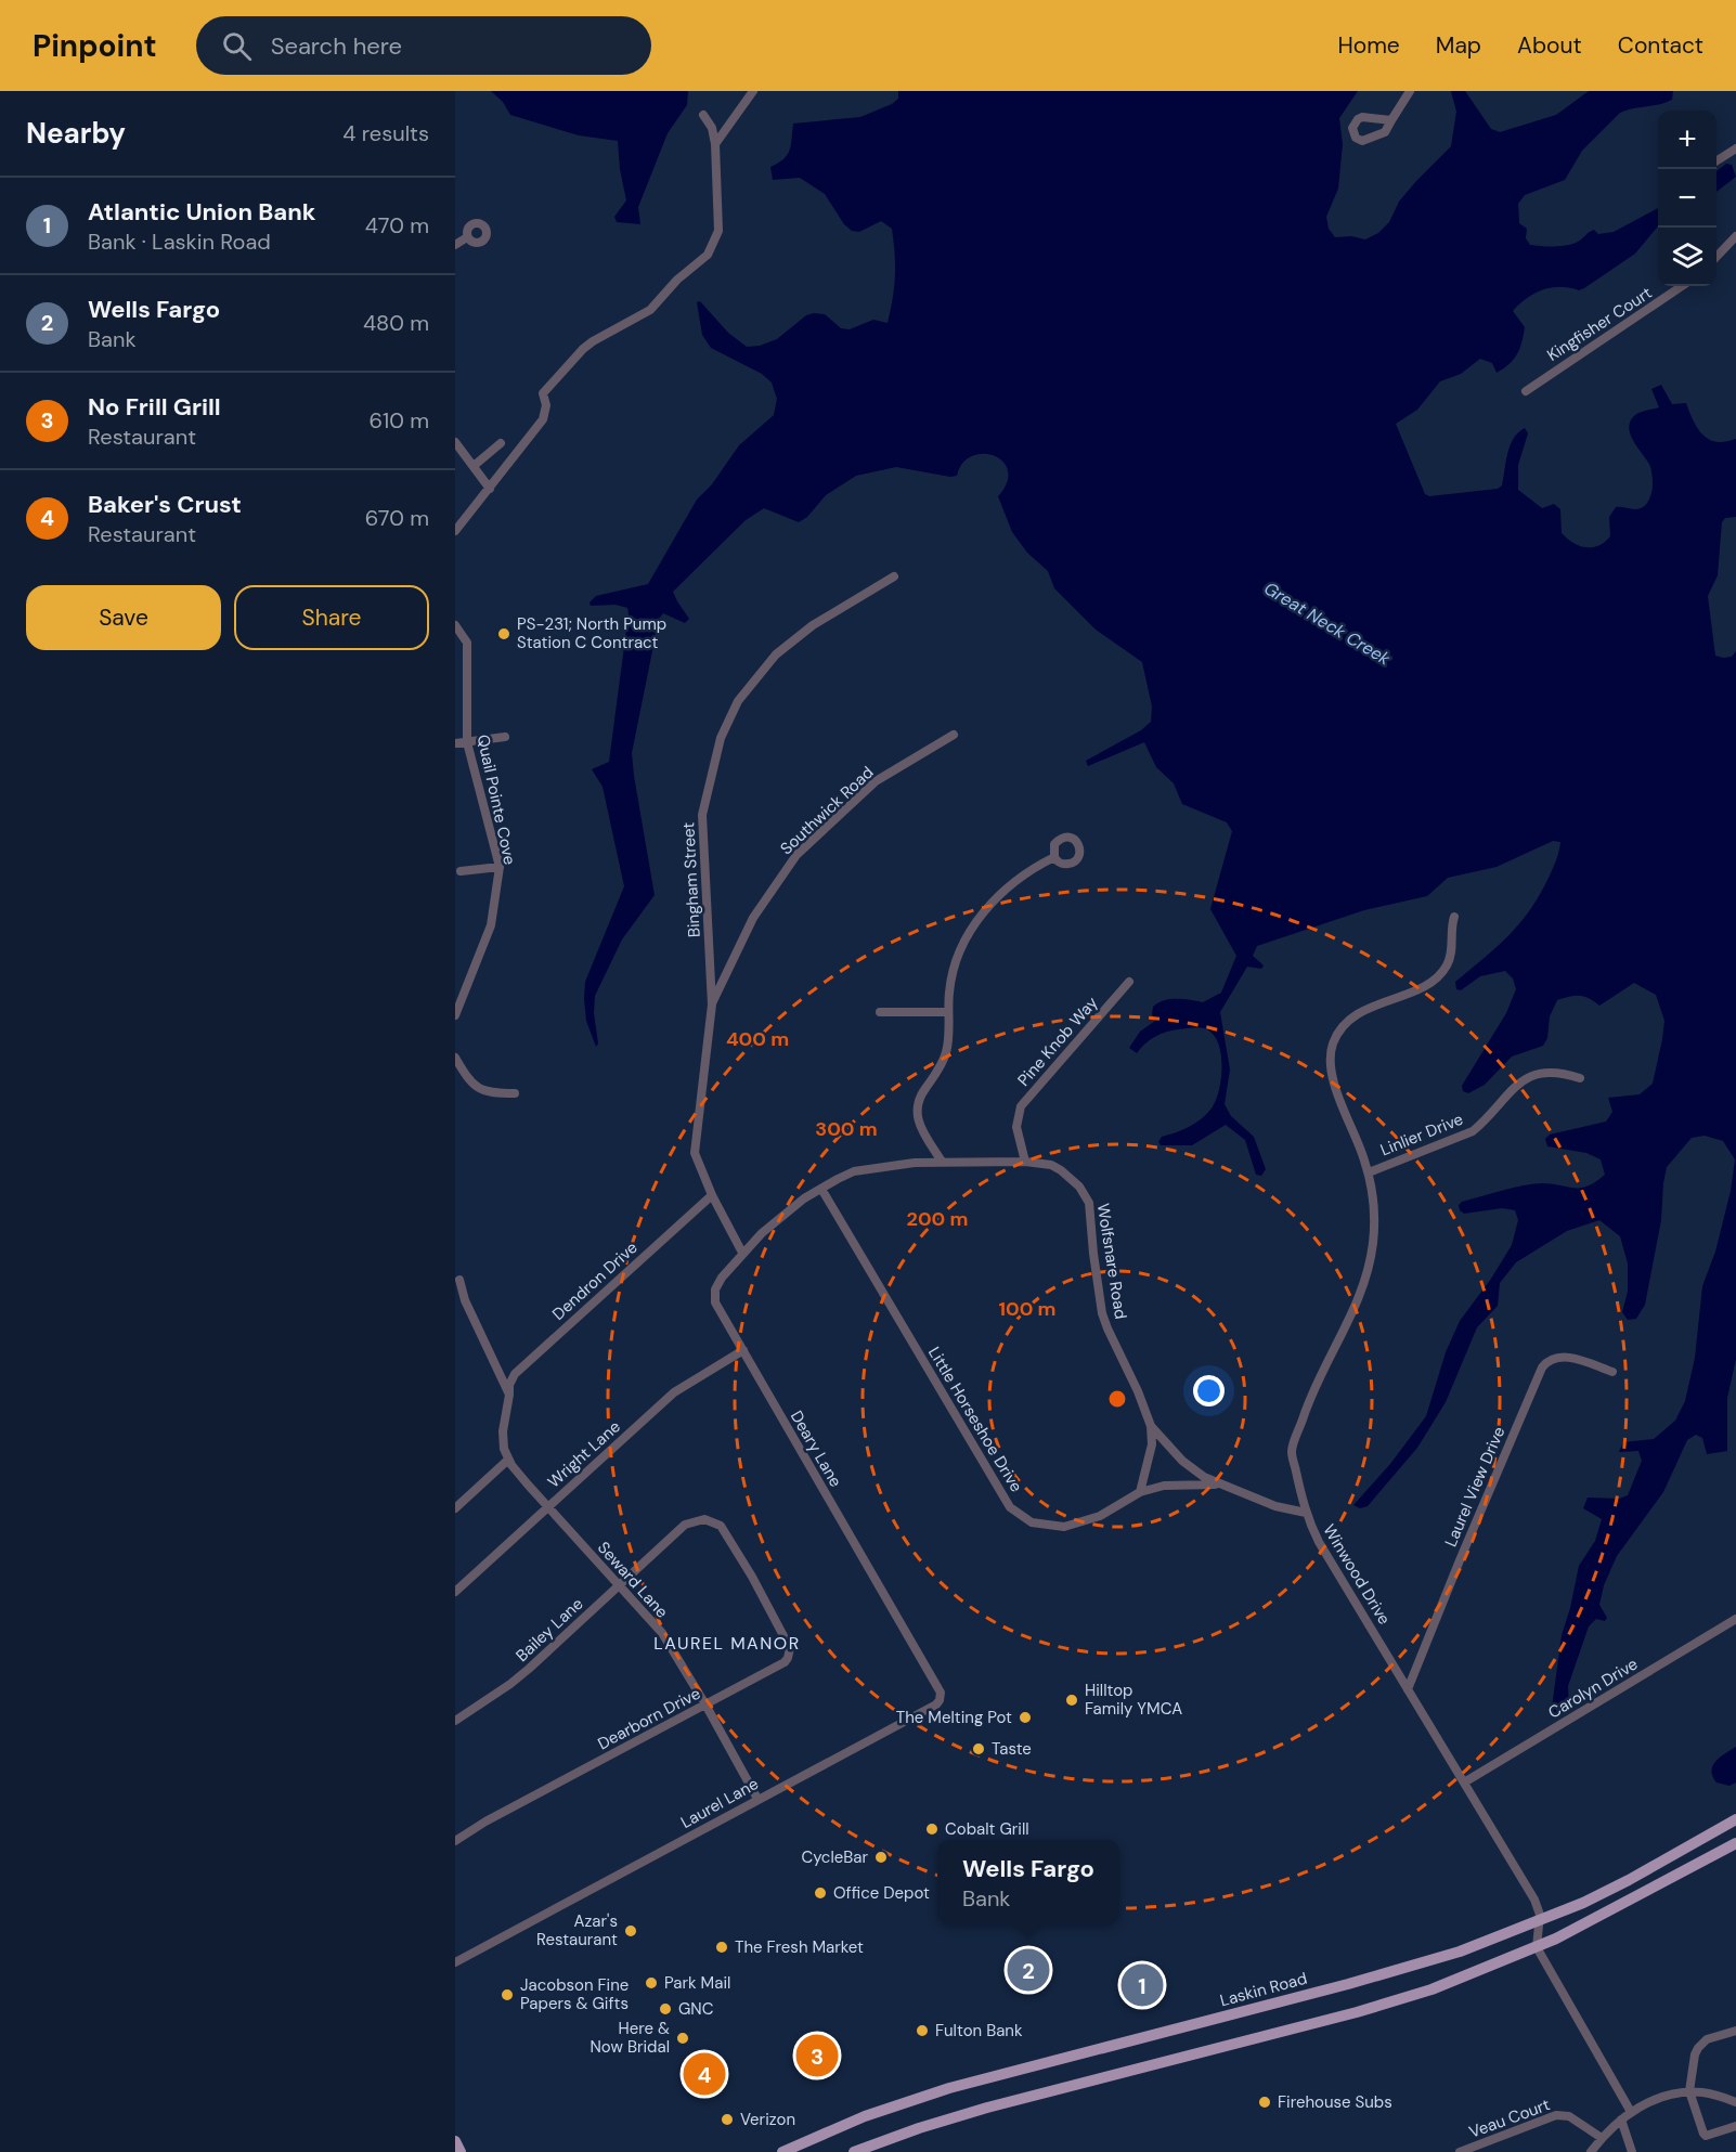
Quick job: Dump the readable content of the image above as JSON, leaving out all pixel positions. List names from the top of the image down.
{
  "streets": {
    "main road": ["Laskin Road"],
    "street": [
      "Kingfisher Court",
      "Quail Pointe Cove",
      "Southwick Road",
      "Bingham Street",
      "Pine Knob Way",
      "Linlier Drive",
      "Wolfsnare Road",
      "Dendron Drive",
      "Little Horseshoe Drive",
      "Deary Lane",
      "Wright Lane",
      "Laurel View Drive",
      "Winwood Drive",
      "Seward Lane",
      "Bailey Lane",
      "Carolyn Drive",
      "Dearborn Drive",
      "Laurel Lane",
      "Veau Court"
    ]
  },
  "crossings": [
    ["Southwick Road", "Bingham Street"],
    ["Bingham Street", "Wolfsnare Road"],
    ["Bingham Street", "Dendron Drive"],
    ["Pine Knob Way", "Wolfsnare Road"],
    ["Linlier Drive", "Winwood Drive"],
    ["Wolfsnare Road", "Little Horseshoe Drive"],
    ["Wolfsnare Road", "Deary Lane"],
    ["Wolfsnare Road", "Winwood Drive"],
    ["Dendron Drive", "Seward Lane"],
    ["Deary Lane", "Wright Lane"],
    ["Deary Lane", "Laurel Lane"],
    ["Wright Lane", "Seward Lane"],
    ["Laurel View Drive", "Winwood Drive"],
    ["Winwood Drive", "Carolyn Drive"],
    ["Winwood Drive", "Laskin Road"],
    ["Seward Lane", "Bailey Lane"],
    ["Seward Lane", "Dearborn Drive"],
    ["Seward Lane", "Laurel Lane"],
    ["Bailey Lane", "Dearborn Drive"]
  ],
  "districts": ["LAUREL MANOR"],
  "water": ["Great Neck Creek"],
  "places": [
    "PS-231; North Pump Station C Contract",
    "Hilltop Family YMCA",
    "The Melting Pot",
    "Taste",
    "Cobalt Grill",
    "CycleBar",
    "Office Depot",
    "Azar's Restaurant",
    "The Fresh Market",
    "Park Mail",
    "Jacobson Fine Papers & Gifts",
    "GNC",
    "Fulton Bank",
    "Here & Now Bridal",
    "Firehouse Subs",
    "Verizon"
  ],
  "page": {
    "header": "Pinpoint",
    "search": "Search here",
    "nav": [
      "Home",
      "Map",
      "About",
      "Contact"
    ],
    "heading": ["Nearby", "4 results"],
    "map_buttons": ["+", "−"],
    "list": [
      {
        "mark": "1",
        "name": "Atlantic Union Bank",
        "note": "Bank · Laskin Road",
        "value": "470 m"
      },
      {
        "mark": "2",
        "name": "Wells Fargo",
        "note": "Bank",
        "value": "480 m"
      },
      {
        "mark": "3",
        "name": "No Frill Grill",
        "note": "Restaurant",
        "value": "610 m"
      },
      {
        "mark": "4",
        "name": "Baker's Crust",
        "note": "Restaurant",
        "value": "670 m"
      }
    ],
    "buttons": ["Save", "Share"],
    "popup": ["Wells Fargo", "Bank"],
    "pins": [
      "2",
      "1",
      "3",
      "4"
    ]
  },
  "rings": [
    "400 m",
    "300 m",
    "200 m",
    "100 m"
  ]
}
